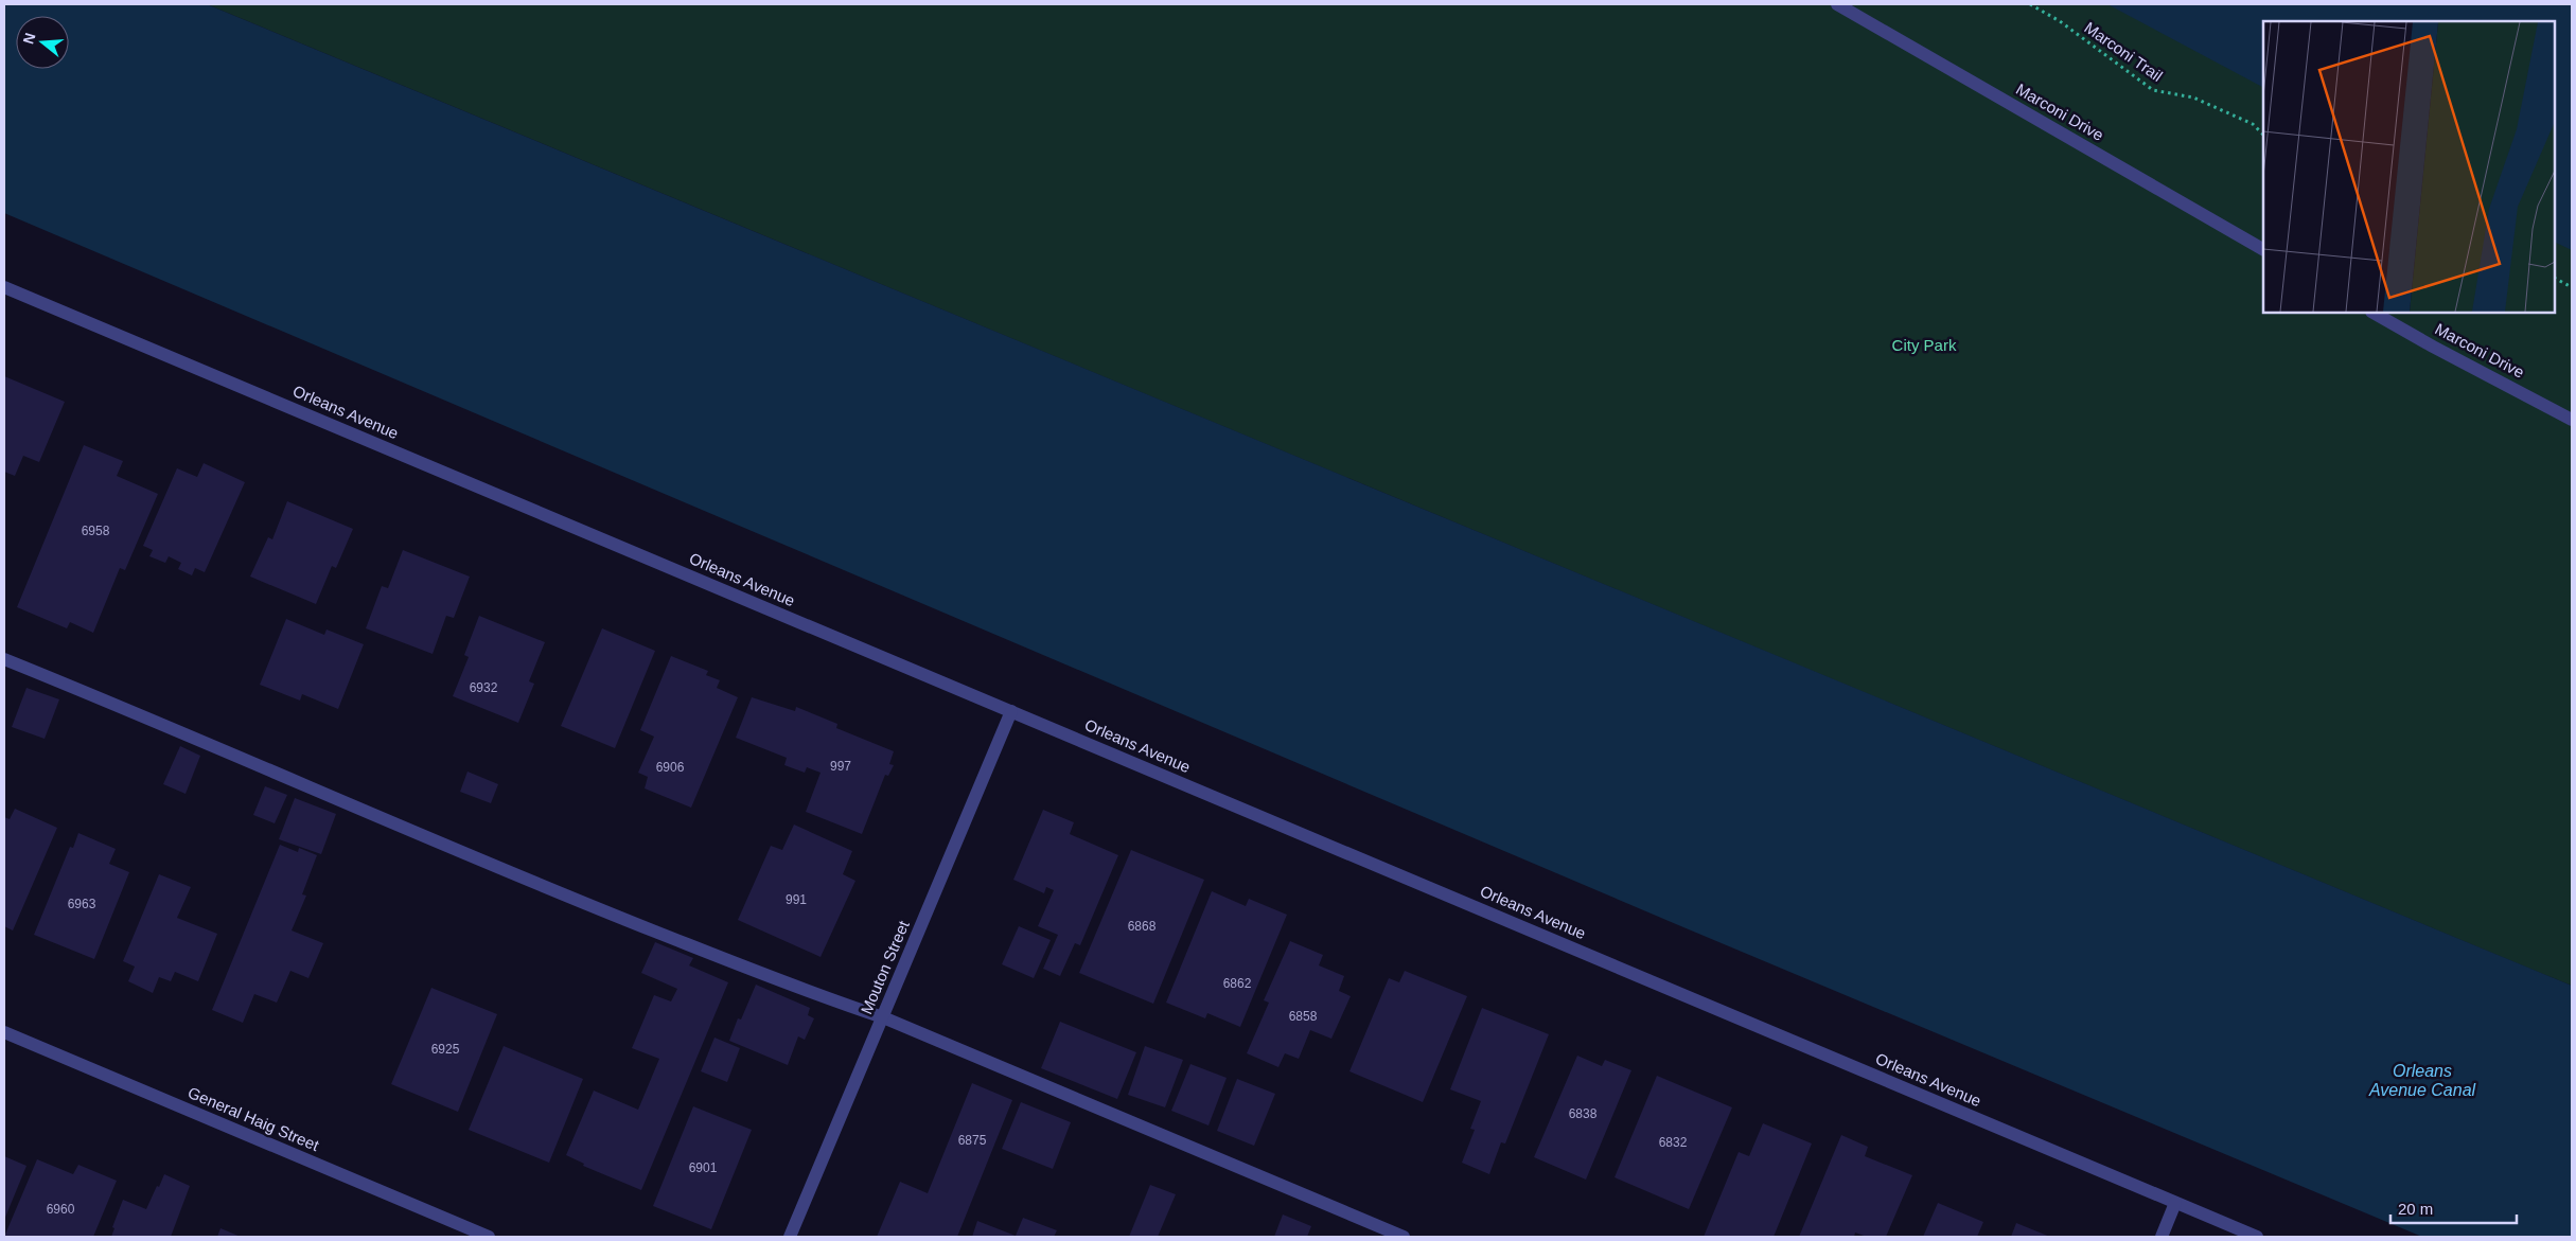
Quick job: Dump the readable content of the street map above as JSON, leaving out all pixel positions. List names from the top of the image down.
{
  "streets": {
    "street": [
      "Marconi Drive",
      "Orleans Avenue",
      "Mouton Street",
      "General Haig Street"
    ],
    "path": ["Marconi Trail"]
  },
  "crossings": [
    ["Orleans Avenue", "Mouton Street"]
  ],
  "water": ["Orleans Avenue Canal"],
  "parks": ["City Park"],
  "house_numbers": [
    "6958",
    "6932",
    "997",
    "6906",
    "991",
    "6963",
    "6868",
    "6862",
    "6858",
    "6925",
    "6838",
    "6875",
    "6832",
    "6901",
    "6960"
  ],
  "scale_bar": "20 m",
  "north": "left"
}
